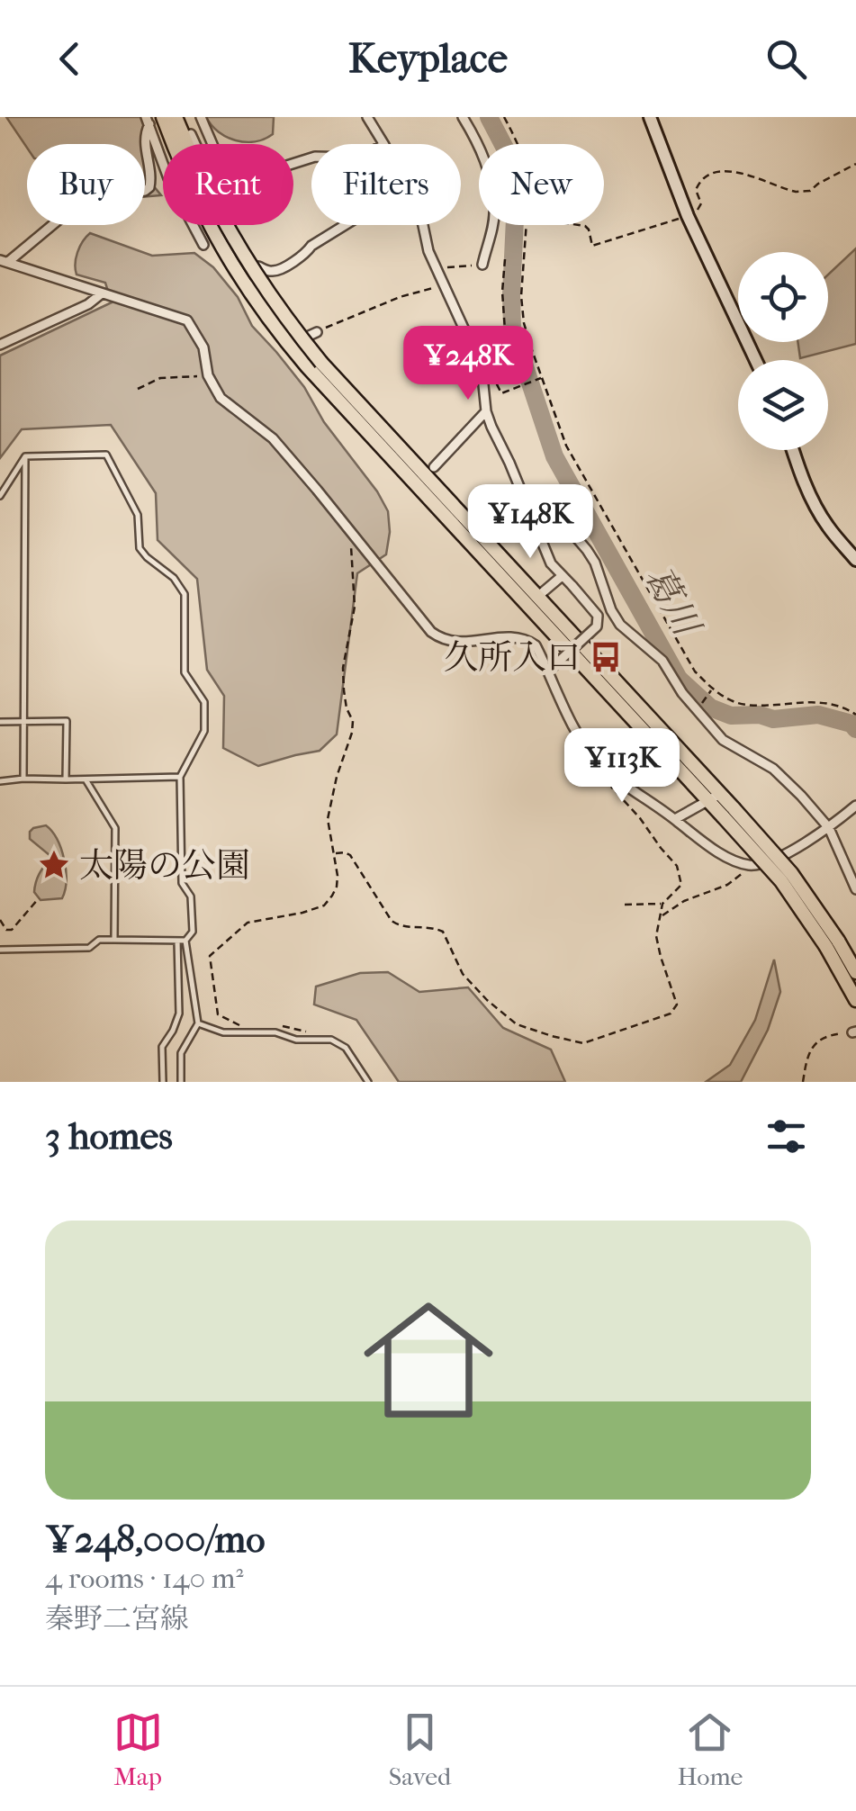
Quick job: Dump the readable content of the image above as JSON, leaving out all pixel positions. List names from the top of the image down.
{
  "water": ["葛川"],
  "places": {
    "bus stop": ["久所入口"],
    "place": ["太陽の公園"]
  },
  "page": {
    "header": "Keyplace",
    "chip": [
      "Buy",
      "Rent",
      "Filters",
      "New"
    ],
    "price": ["¥248K", "¥148K", "¥113K"],
    "heading": "3 homes",
    "list": [
      {
        "name": "¥248,000/mo",
        "note": "4 rooms · 140 m² · 秦野二宮線"
      }
    ],
    "tabs": ["Map", "Saved", "Home"]
  }
}
